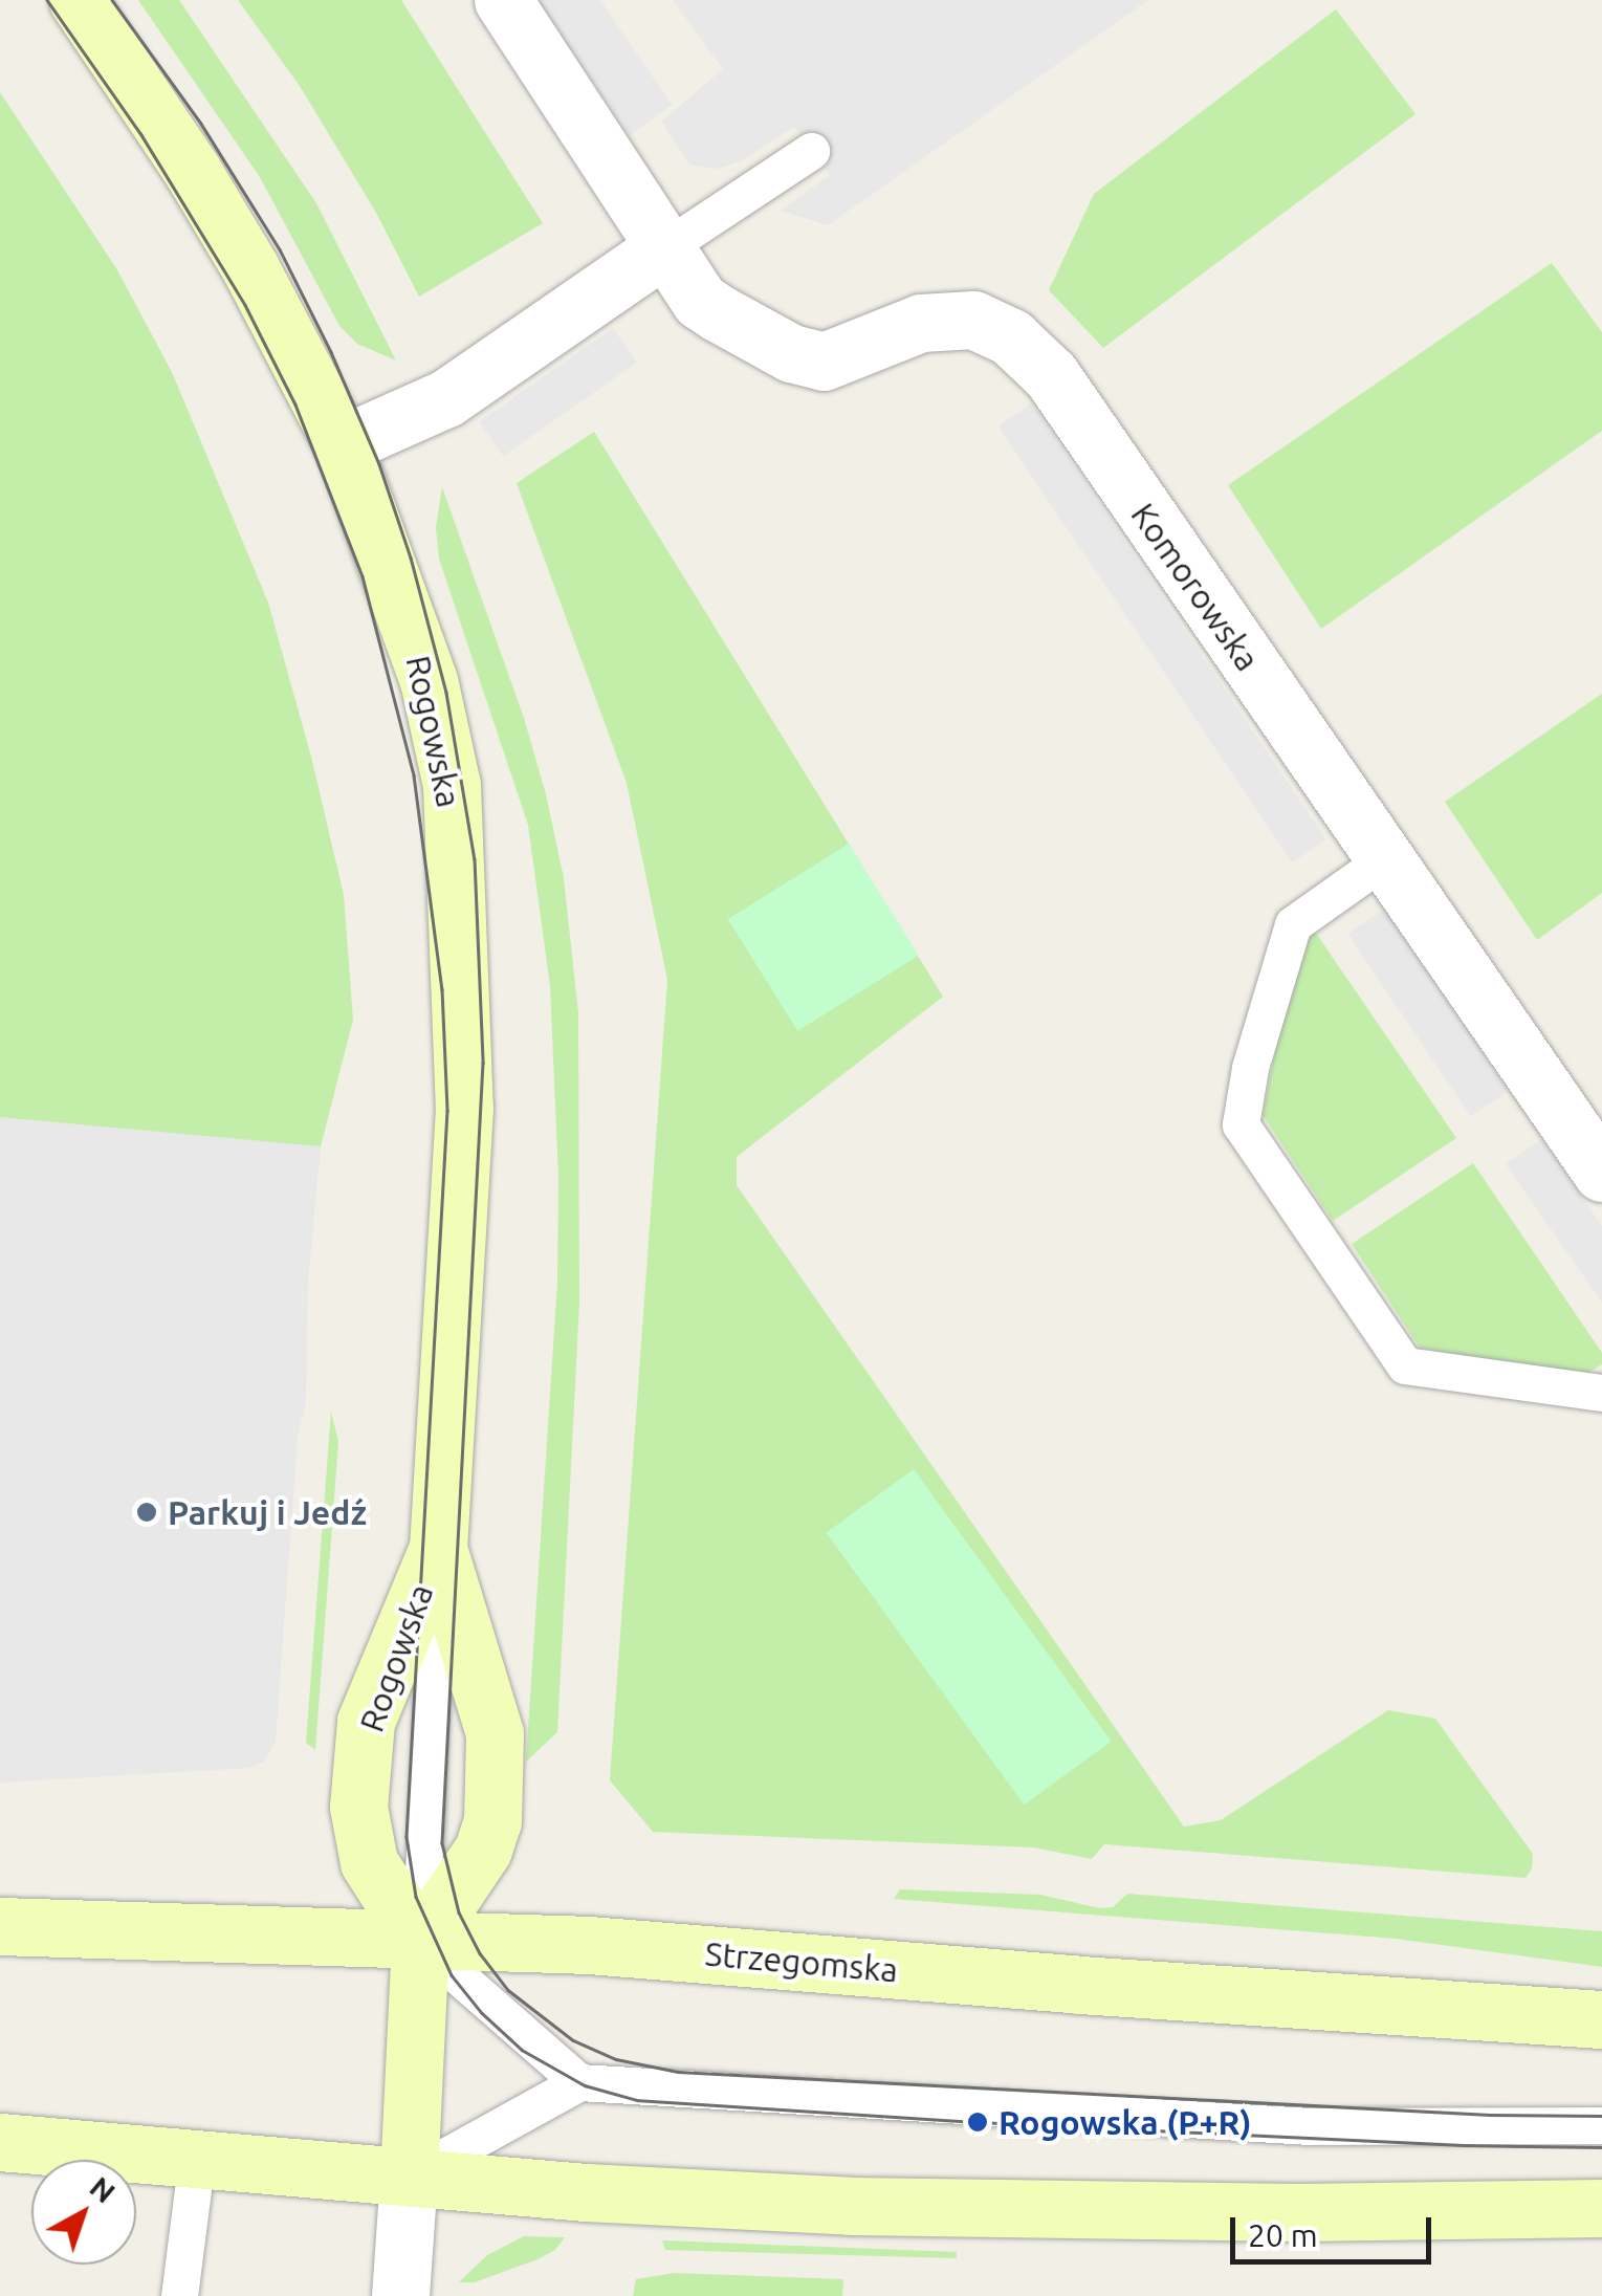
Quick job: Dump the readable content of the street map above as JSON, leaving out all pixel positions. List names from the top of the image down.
{
  "streets": {
    "main road": ["Rogowska", "Strzegomska"],
    "street": ["Komorowska"]
  },
  "crossings": [
    ["Rogowska", "Strzegomska"]
  ],
  "places": ["Parkuj i Jedź", "Rogowska (P+R)"],
  "scale_bar": "20 m",
  "north": "top right"
}
